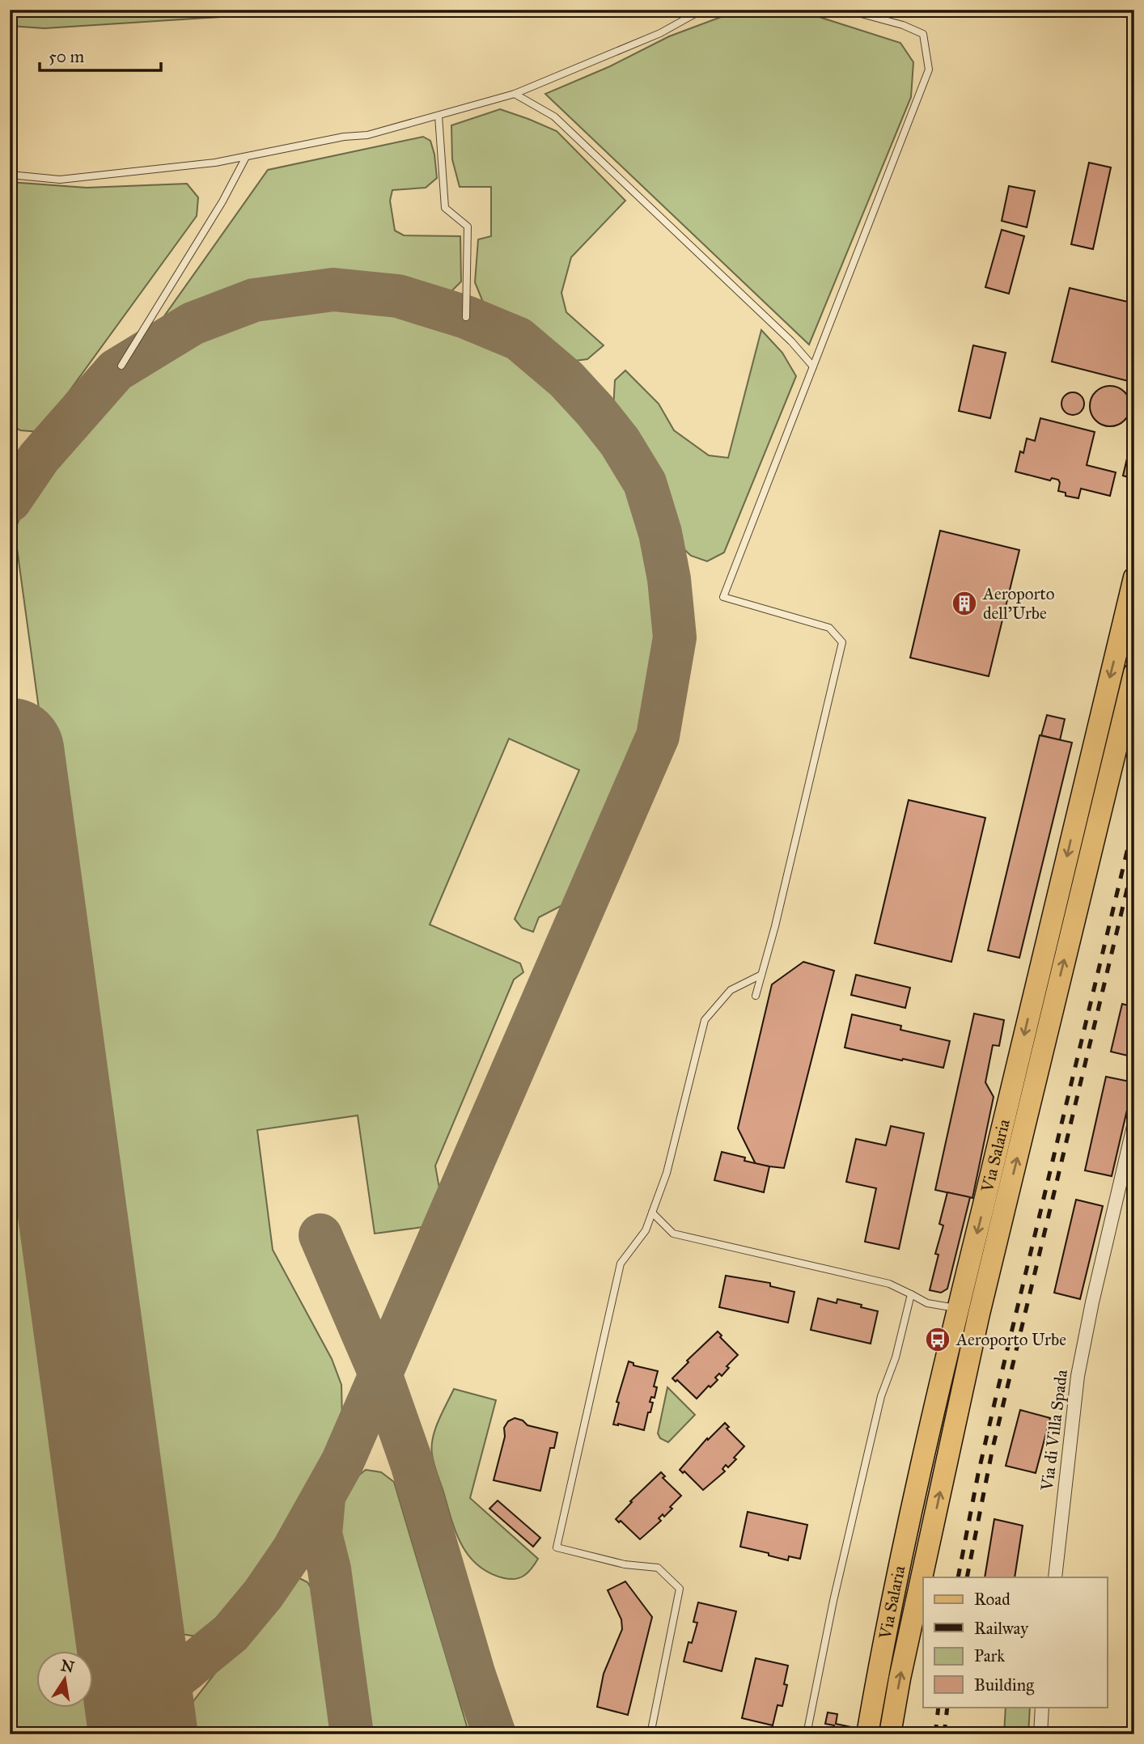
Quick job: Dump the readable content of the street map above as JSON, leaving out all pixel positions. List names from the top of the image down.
{
  "streets": {
    "main road": ["Via Salaria"],
    "street": ["Via di Villa Spada"]
  },
  "places": {
    "building": ["Aeroporto dell'Urbe"],
    "bus stop": ["Aeroporto Urbe"]
  },
  "legend": [
    "Road",
    "Railway",
    "Park",
    "Building"
  ],
  "scale_bar": "50 m",
  "north": "top"
}
